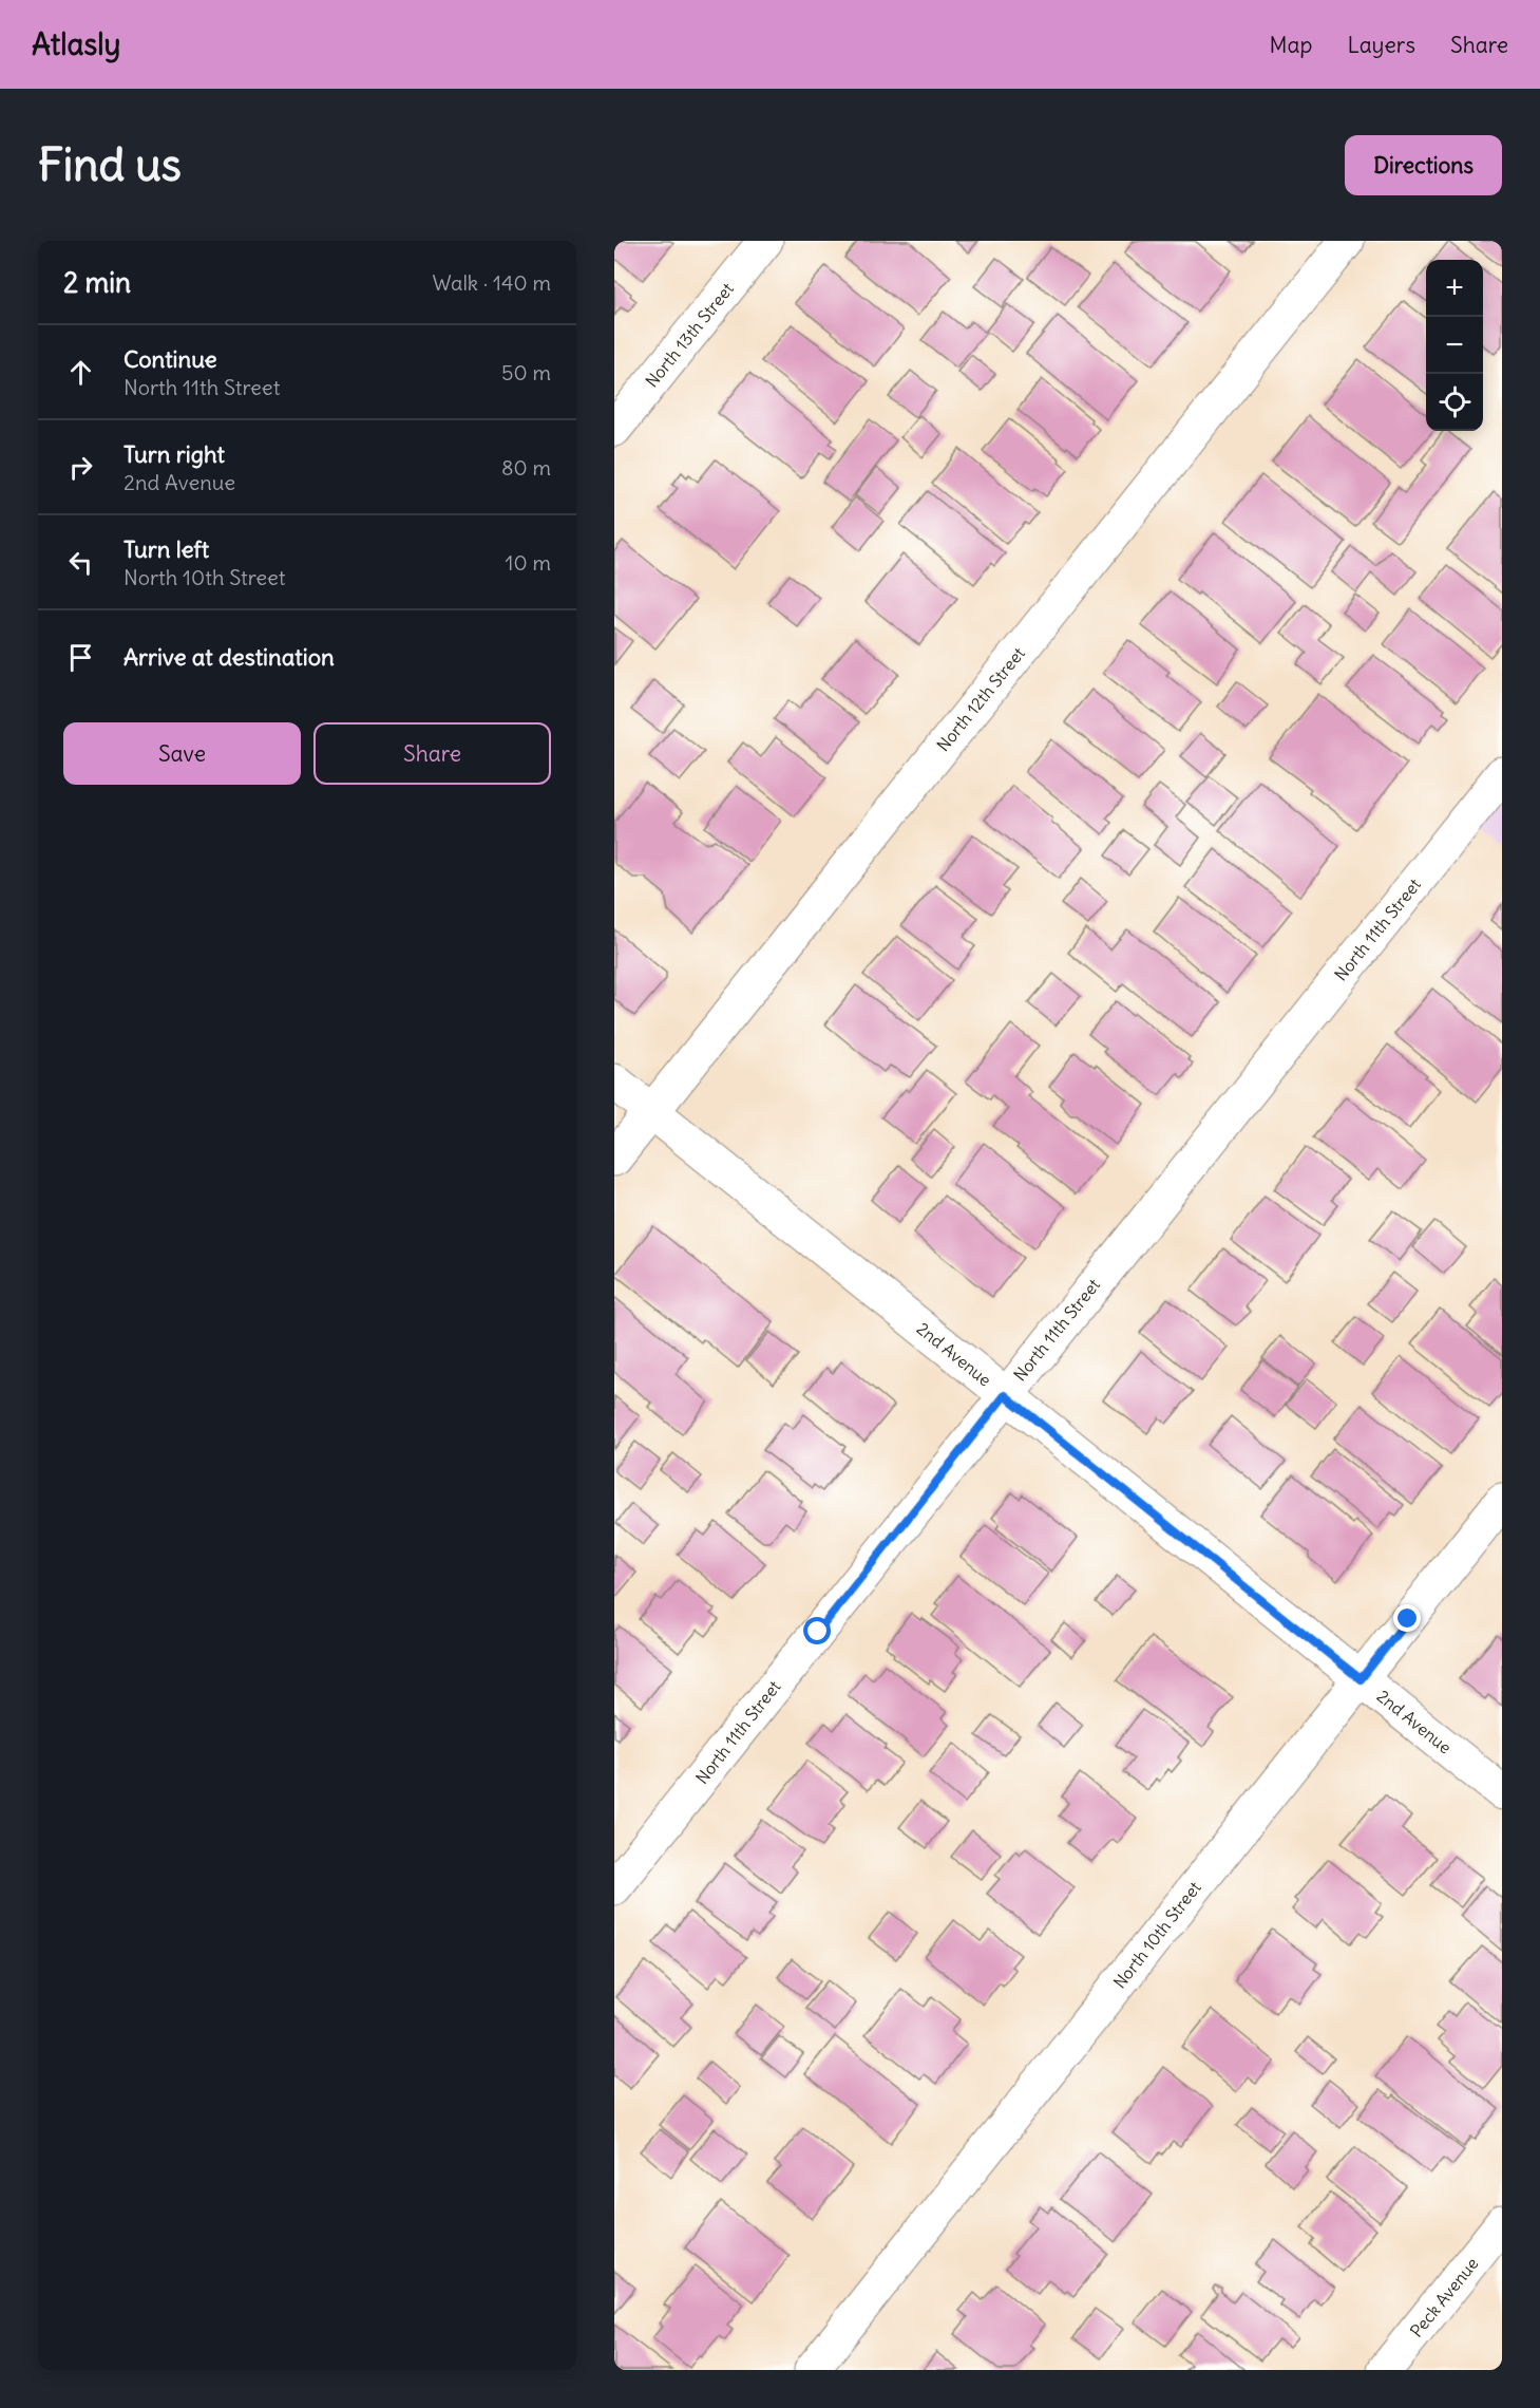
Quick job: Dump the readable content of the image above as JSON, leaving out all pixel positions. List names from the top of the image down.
{
  "streets": {
    "street": [
      "North 13th Street",
      "North 12th Street",
      "North 11th Street",
      "2nd Avenue",
      "North 10th Street",
      "Peck Avenue"
    ]
  },
  "crossings": [
    ["North 12th Street", "2nd Avenue"],
    ["North 11th Street", "2nd Avenue"],
    ["2nd Avenue", "North 10th Street"]
  ],
  "page": {
    "header": "Atlasly",
    "nav": ["Map", "Layers", "Share"],
    "buttons": [
      "Directions",
      ["Save", "Share"]
    ],
    "title": "Find us",
    "heading": ["2 min", "Walk · 140 m"],
    "map_buttons": ["+", "−"],
    "list": [
      ["Continue", "North 11th Street", "50 m"],
      ["Turn right", "2nd Avenue", "80 m"],
      ["Turn left", "North 10th Street", "10 m"],
      "Arrive at destination"
    ]
  }
}
